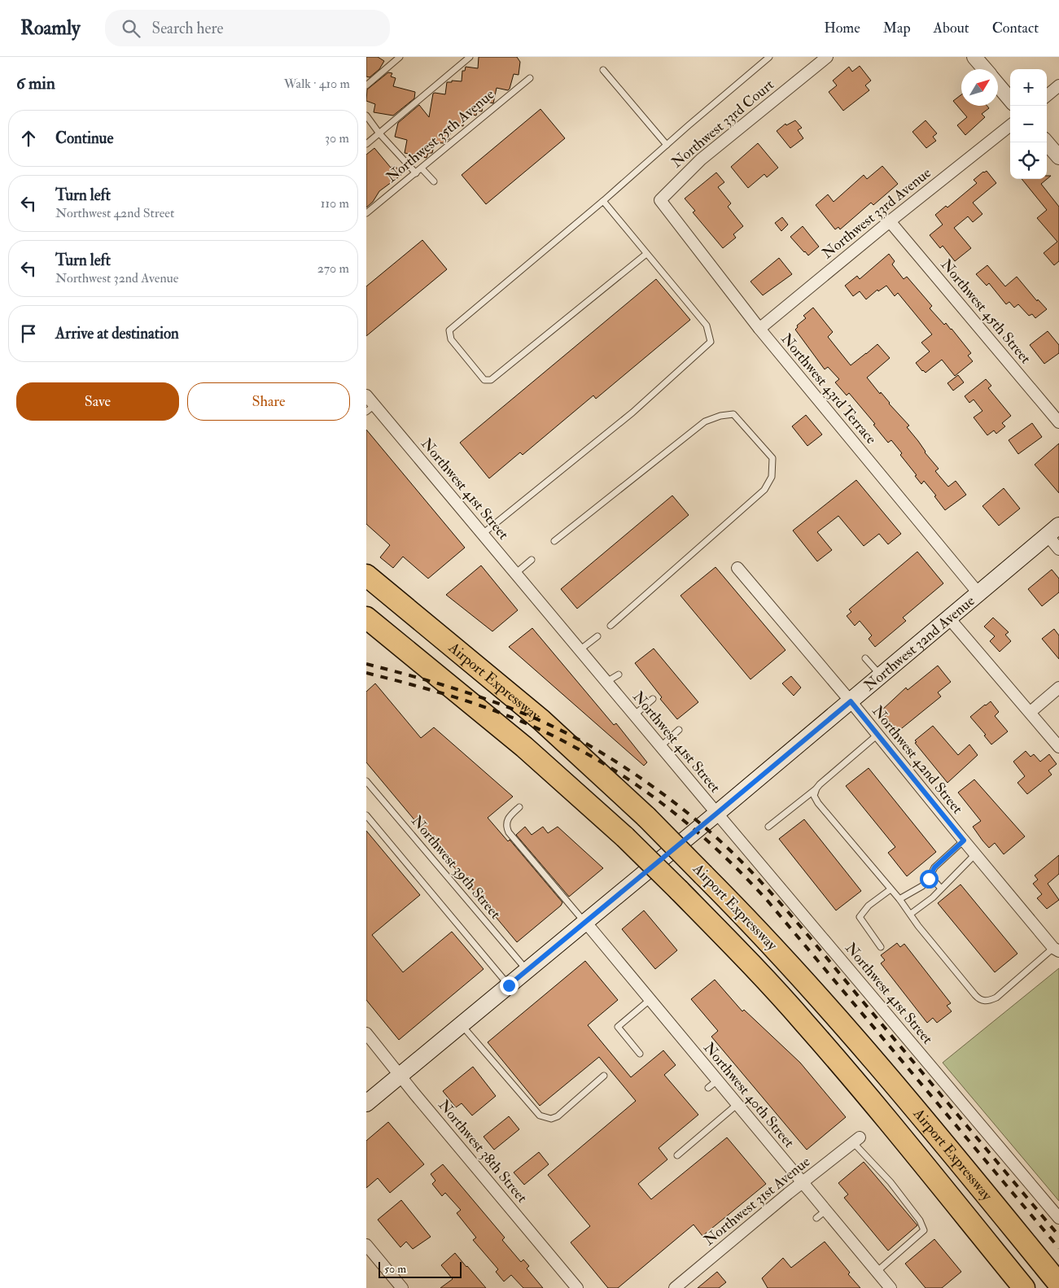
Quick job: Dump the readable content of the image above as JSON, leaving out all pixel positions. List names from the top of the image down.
{
  "streets": {
    "highway": ["Airport Expressway"],
    "main road": ["Northwest 32nd Avenue"],
    "street": [
      "Northwest 33rd Court",
      "Northwest 33rd Avenue",
      "Northwest 45th Street",
      "Northwest 43rd Terrace",
      "Northwest 41st Street",
      "Northwest 42nd Street",
      "Northwest 40th Street",
      "Northwest 38th Street",
      "Northwest 31st Avenue"
    ],
    "lane": ["Northwest 35th Avenue", "Northwest 39th Street"]
  },
  "crossings": [
    ["Northwest 33rd Court", "Northwest 43rd Terrace"],
    ["Northwest 33rd Avenue", "Northwest 45th Street"],
    ["Northwest 33rd Avenue", "Northwest 43rd Terrace"],
    ["Northwest 43rd Terrace", "Northwest 32nd Avenue"],
    ["Northwest 41st Street", "Northwest 32nd Avenue"],
    ["Northwest 32nd Avenue", "Northwest 42nd Street"],
    ["Northwest 32nd Avenue", "Northwest 39th Street"],
    ["Northwest 32nd Avenue", "Northwest 40th Street"],
    ["Northwest 32nd Avenue", "Northwest 38th Street"],
    ["Northwest 40th Street", "Northwest 31st Avenue"]
  ],
  "scale_bar": "50 m",
  "north": "top right",
  "page": {
    "header": "Roamly",
    "search": "Search here",
    "nav": [
      "Home",
      "Map",
      "About",
      "Contact"
    ],
    "heading": ["6 min", "Walk · 410 m"],
    "map_buttons": ["+", "−"],
    "list": [
      ["Continue", "30 m"],
      ["Turn left", "Northwest 42nd Street", "110 m"],
      ["Turn left", "Northwest 32nd Avenue", "270 m"],
      "Arrive at destination"
    ],
    "buttons": ["Save", "Share"],
    "scale": "50 m"
  }
}
